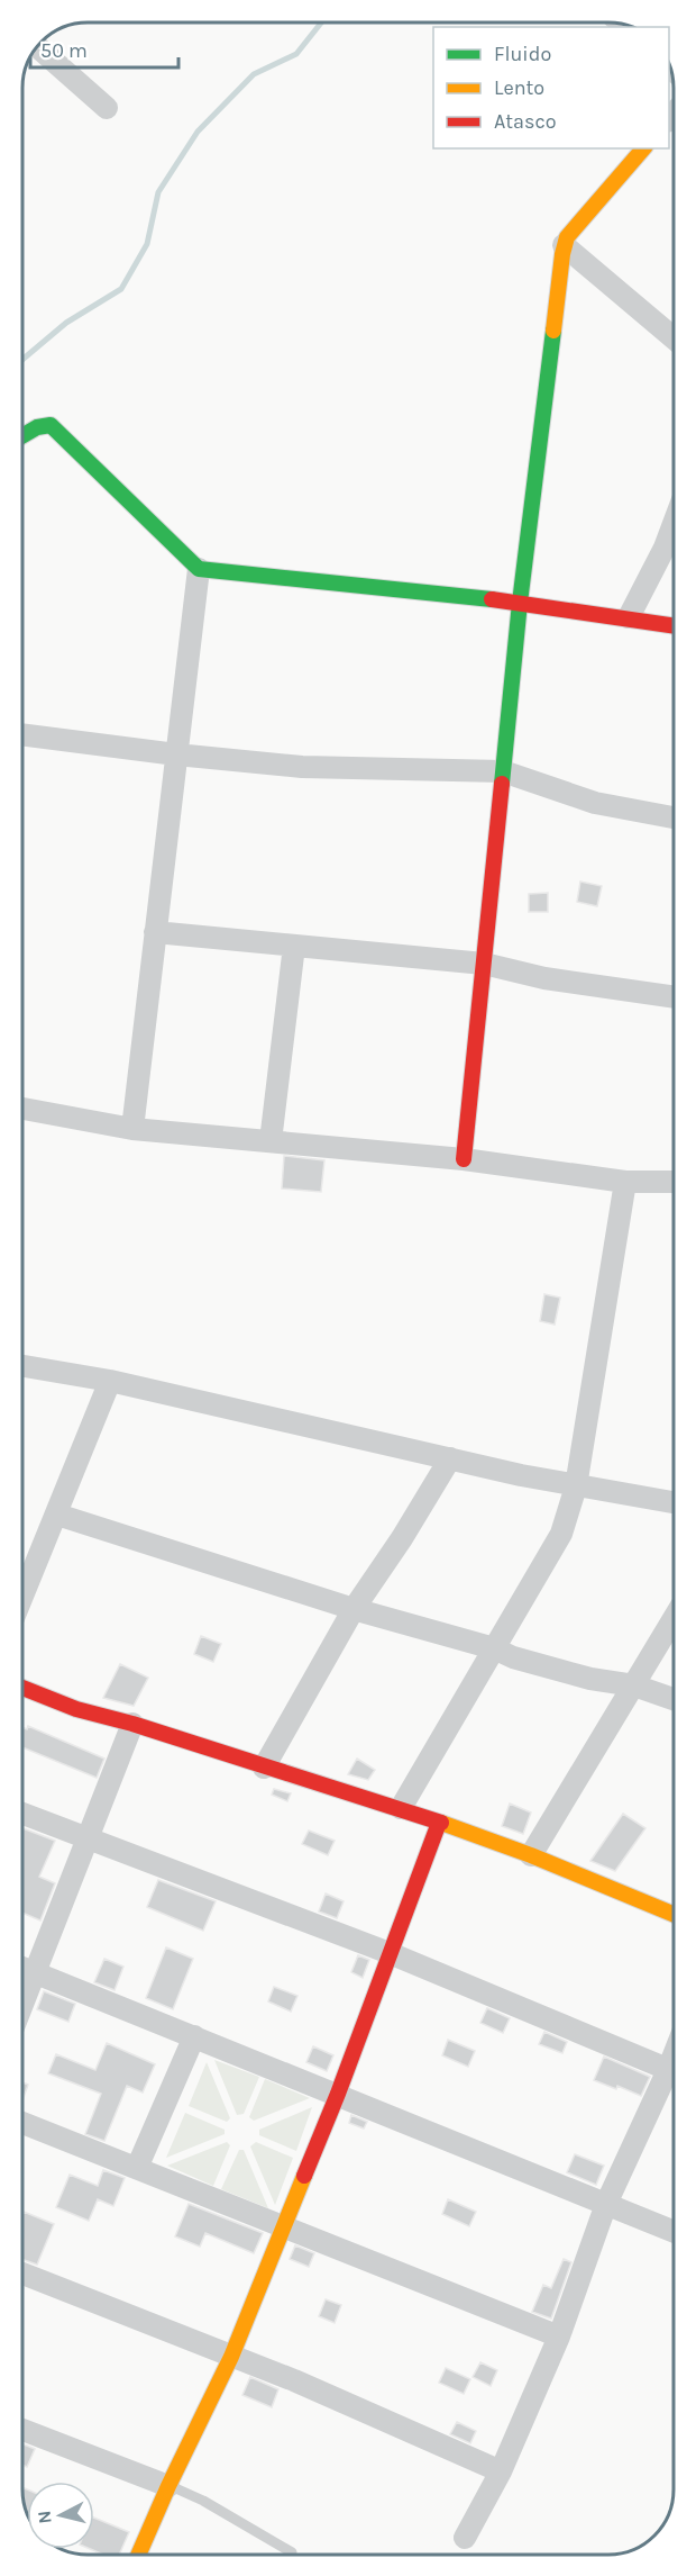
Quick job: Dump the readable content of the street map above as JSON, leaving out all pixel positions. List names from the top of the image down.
{
  "legend": ["Fluido", "Lento", "Atasco"],
  "scale_bar": "50 m",
  "north": "left"
}
